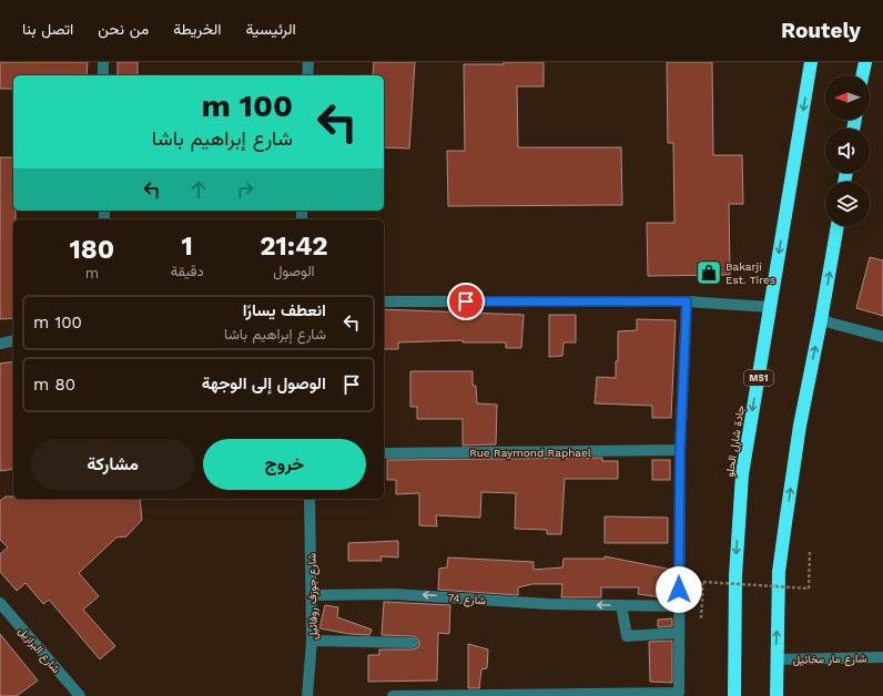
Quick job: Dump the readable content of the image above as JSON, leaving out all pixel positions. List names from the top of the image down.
{
  "streets": {
    "highway": ["M51", "جادة شارل الحلو"],
    "street": [
      "Rue Raymond Raphael",
      "شارع جوزف روفائيل",
      "شارع 74",
      "شارع البرازيل",
      "شارع مار مخائيل"
    ]
  },
  "crossings": [
    ["شارع جوزف روفائيل", "شارع 74"]
  ],
  "places": {
    "shop": ["Bakarji Est. Tires"]
  },
  "north": "left",
  "page": {
    "header": "Routely",
    "nav": [
      "الرئيسية",
      "الخريطة",
      "من نحن",
      "اتصل بنا"
    ],
    "turn": ["100 m", "شارع إبراهيم باشا"],
    "eta": [
      "21:42",
      "الوصول",
      "1",
      "دقيقة",
      "180",
      "m"
    ],
    "list": [
      {
        "name": "انعطف يسارًا",
        "note": "شارع إبراهيم باشا",
        "value": "100 m"
      },
      {
        "name": "الوصول إلى الوجهة",
        "value": "80 m"
      }
    ],
    "buttons": ["خروج", "مشاركة"]
  }
}
